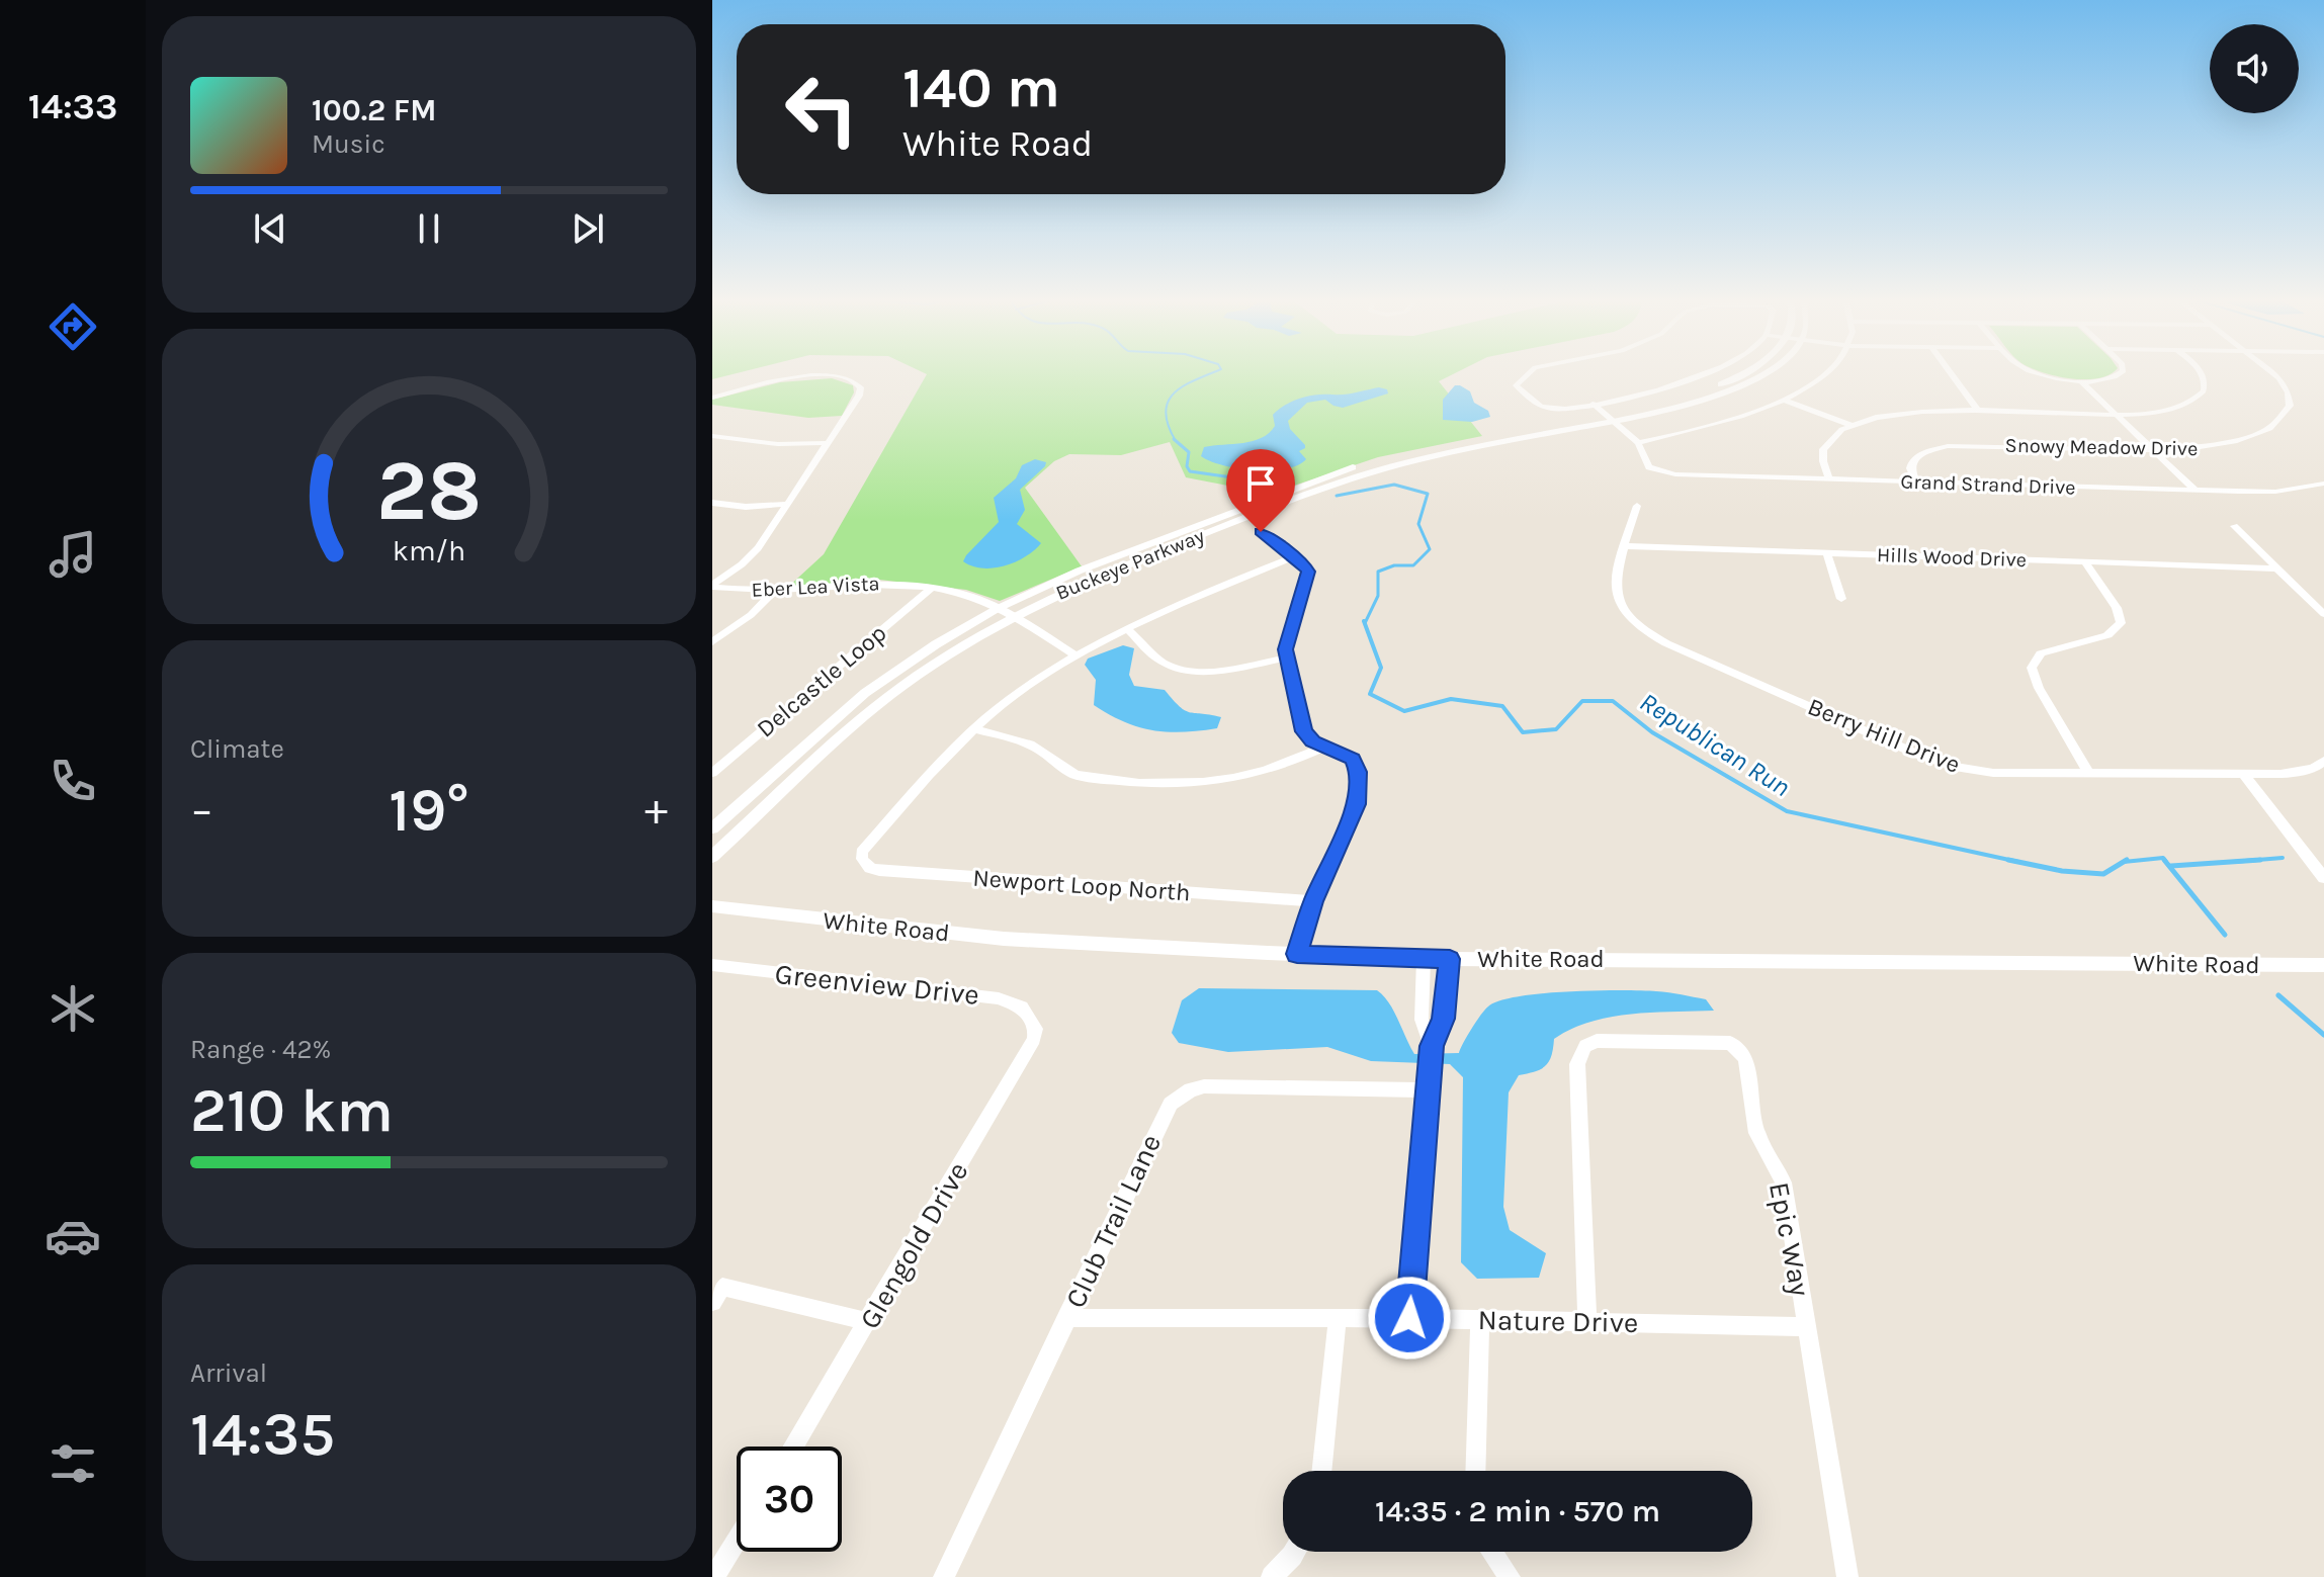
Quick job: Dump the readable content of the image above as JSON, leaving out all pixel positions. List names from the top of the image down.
{
  "streets": {
    "street": [
      "Snowy Meadow Drive",
      "Grand Strand Drive",
      "Hills Wood Drive",
      "Buckeye Parkway",
      "Eber Lea Vista",
      "Delcastle Loop",
      "Berry Hill Drive",
      "Newport Loop North",
      "White Road",
      "Greenview Drive",
      "Club Trail Lane",
      "Epic Way",
      "Glengold Drive",
      "Nature Drive"
    ]
  },
  "crossings": [
    ["Snowy Meadow Drive", "Grand Strand Drive"],
    ["Hills Wood Drive", "Berry Hill Drive"],
    ["Buckeye Parkway", "Eber Lea Vista"],
    ["Eber Lea Vista", "Delcastle Loop"],
    ["Greenview Drive", "Glengold Drive"],
    ["Club Trail Lane", "Nature Drive"],
    ["Epic Way", "Nature Drive"]
  ],
  "water": ["Republican Run"],
  "page": {
    "tabs": "14:33",
    "turn": ["140 m", "White Road"],
    "song": ["100.2 FM", "Music"],
    "tile": [
      "Climate",
      ["Range · 42%", "210 km"],
      ["Arrival", "14:35"]
    ],
    "heat": ["−", "19°", "+"],
    "limit": "30",
    "trip": "14:35 · 2 min · 570 m",
    "gauge": ["28", "km/h"]
  }
}
